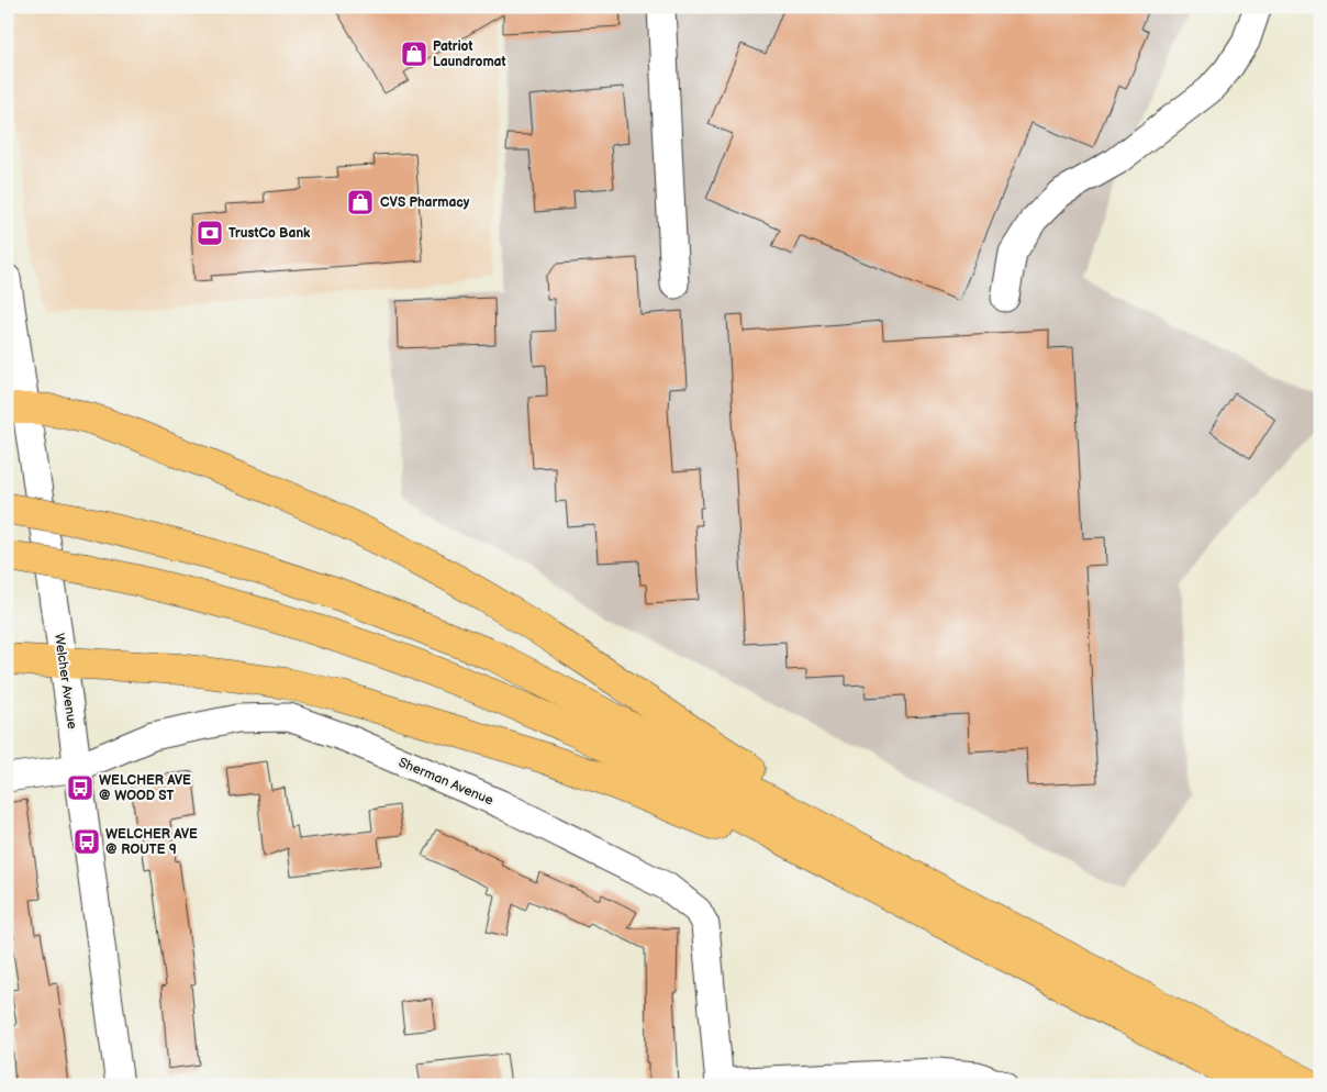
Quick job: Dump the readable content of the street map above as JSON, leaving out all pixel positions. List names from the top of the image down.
{
  "streets": {
    "street": ["Welcher Avenue", "Sherman Avenue"]
  },
  "crossings": [
    ["Welcher Avenue", "Sherman Avenue"]
  ],
  "places": {
    "shop": ["Patriot Laundromat", "CVS Pharmacy"],
    "bank": ["TrustCo Bank"],
    "bus stop": ["WELCHER AVE @ WOOD ST", "WELCHER AVE @ ROUTE 9"]
  }
}
